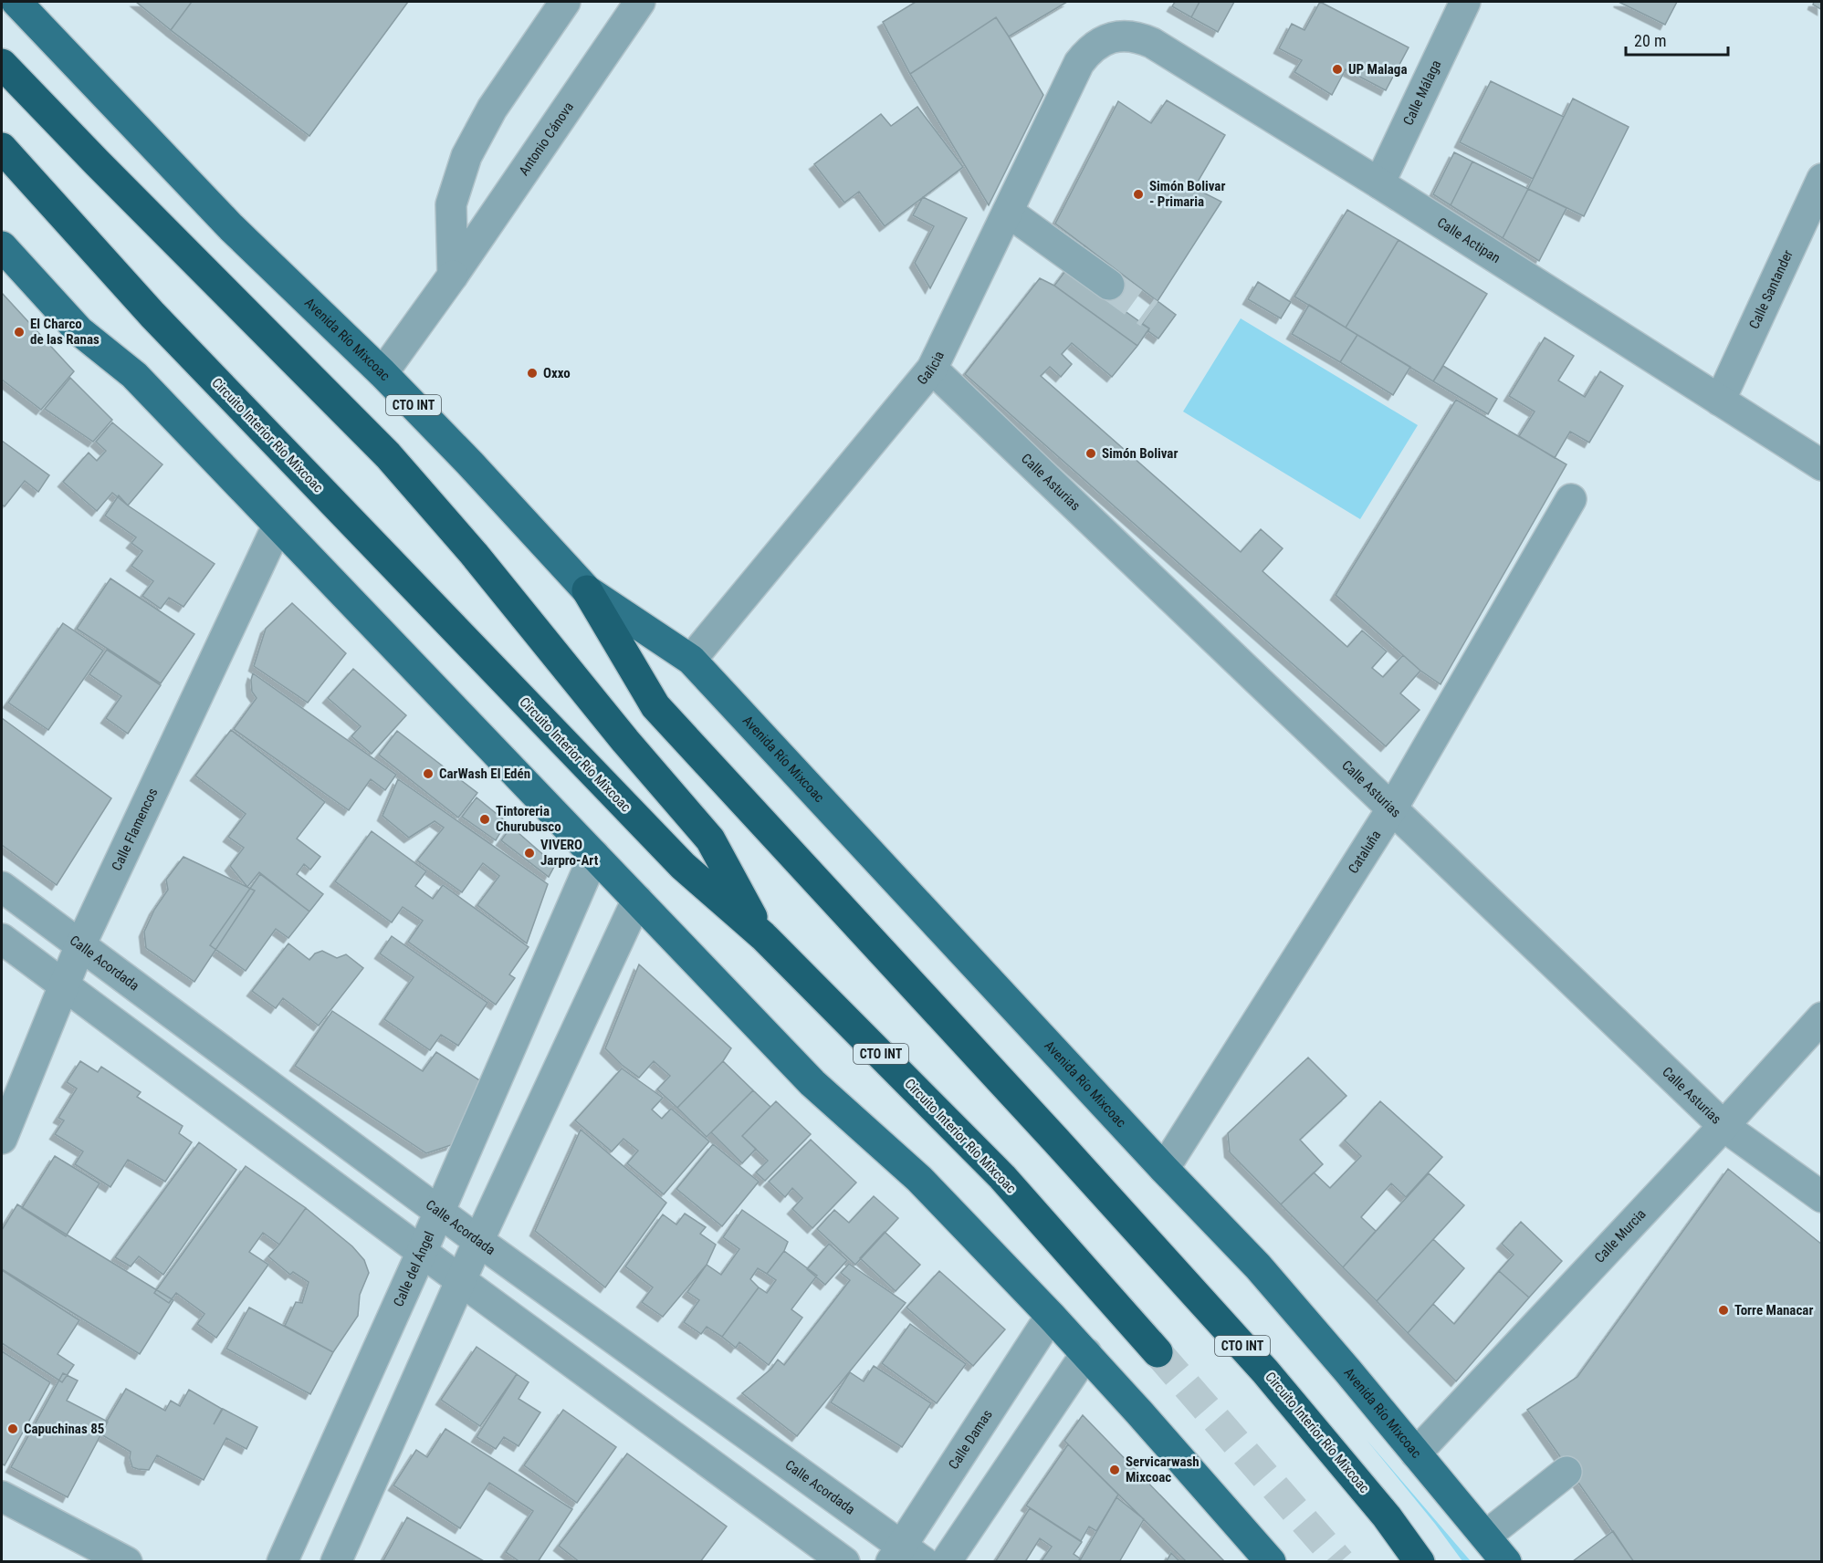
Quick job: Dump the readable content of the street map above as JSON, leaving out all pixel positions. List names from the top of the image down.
{
  "streets": {
    "highway": ["CTO INT", "Circuito Interior Río Mixcoac"],
    "main road": ["Avenida Río Mixcoac"],
    "street": [
      "Calle Málaga",
      "Antonio Cánova",
      "Calle Actipan",
      "Calle Santander",
      "Galicia",
      "Calle Asturias",
      "Calle Flamencos",
      "Cataluña",
      "Calle Acordada",
      "Calle Murcia",
      "Calle del Ángel",
      "Calle Damas"
    ]
  },
  "crossings": [
    ["Calle Málaga", "Calle Actipan"],
    ["Antonio Cánova", "Avenida Río Mixcoac"],
    ["Calle Actipan", "Calle Santander"],
    ["Calle Actipan", "Galicia"],
    ["Avenida Río Mixcoac", "Galicia"],
    ["Avenida Río Mixcoac", "Circuito Interior Río Mixcoac"],
    ["Avenida Río Mixcoac", "Cataluña"],
    ["Avenida Río Mixcoac", "Calle Murcia"],
    ["Galicia", "Calle Asturias"],
    ["Calle Asturias", "Cataluña"],
    ["Calle Asturias", "Calle Murcia"],
    ["Calle Flamencos", "Calle Acordada"],
    ["Calle Acordada", "Calle del Ángel"],
    ["Calle Acordada", "Calle Damas"]
  ],
  "places": [
    "UP Malaga",
    "Simón Bolivar - Primaria",
    "El Charco de las Ranas",
    "Oxxo",
    "Simón Bolivar",
    "CarWash El Edén",
    "Tintoreria Churubusco",
    "VIVERO Jarpro-Art",
    "Torre Manacar",
    "Capuchinas 85",
    "Servicarwash Mixcoac"
  ],
  "scale_bar": "20 m"
}
